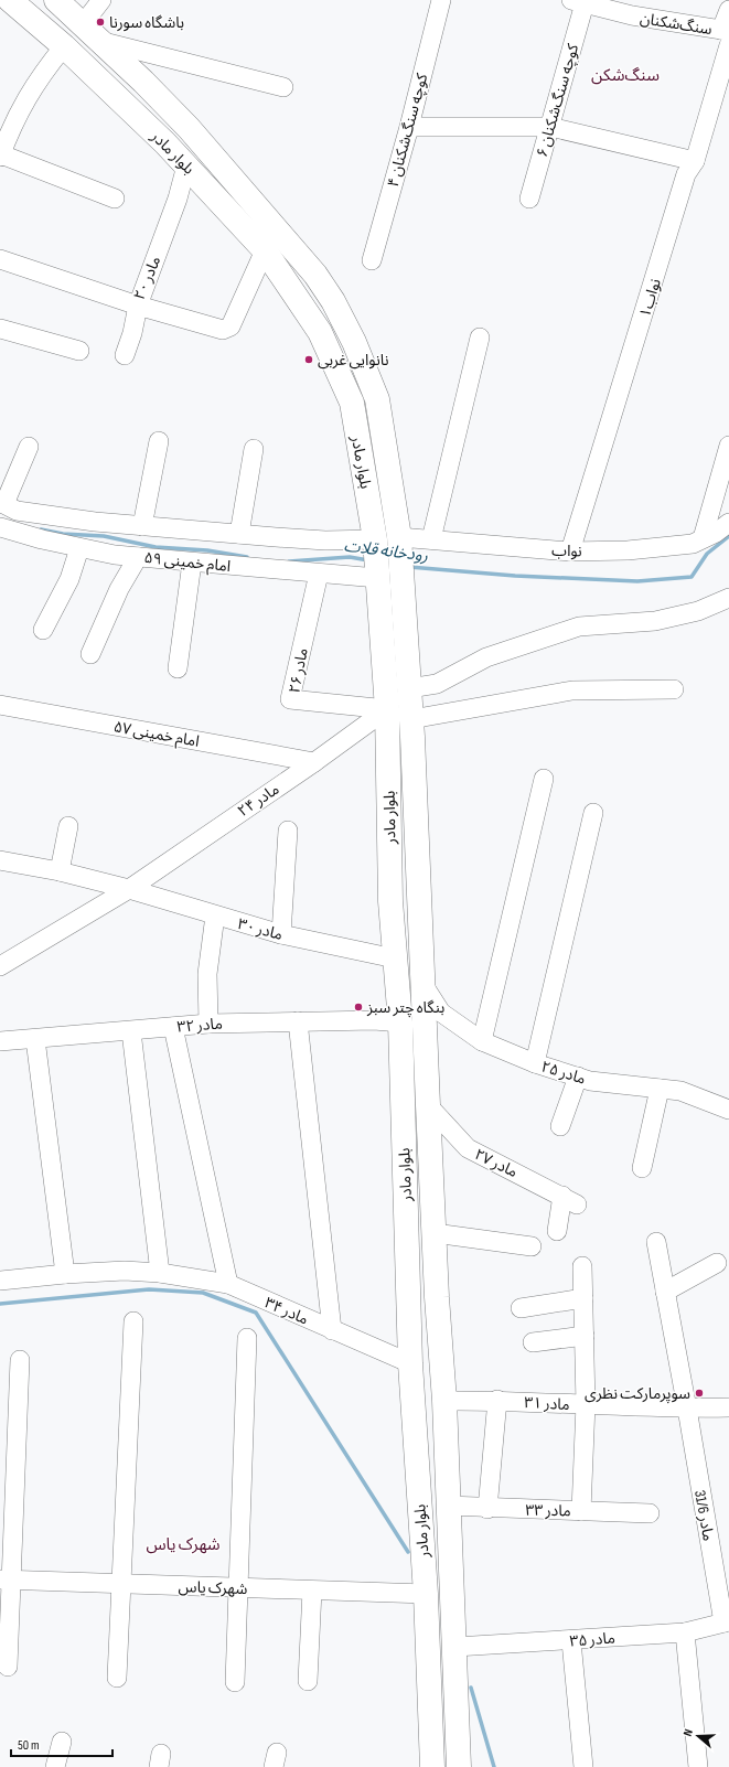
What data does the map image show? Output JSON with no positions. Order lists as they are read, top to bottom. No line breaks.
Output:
{"streets":{"main road":["بلوار مادر"],"street":["سنگ‌شکنان","کوچه سنگ‌شکنان ۶","کوچه سنگ‌شکنان ۴","مادر ۲۰","نواب۱","نواب","امام خمینی ۵۹","مادر ۲۶","امام خمینی ۵۷","مادر ۲۴","مادر ۳۰","مادر ۳۲","مادر ۲۵","مادر ۲۷","مادر ۳۴","مادر ۳۱","مادر ۳۳","مادر 31/6","شهرک یاس","مادر ۳۵"]},"crossings":[["سنگ‌شکنان","کوچه سنگ‌شکنان ۶"],["سنگ‌شکنان","نواب۱"],["بلوار مادر","مادر ۲۰"],["بلوار مادر","نواب"],["بلوار مادر","امام خمینی ۵۹"],["بلوار مادر","مادر ۲۶"],["بلوار مادر","مادر ۲۴"],["بلوار مادر","مادر ۳۰"],["بلوار مادر","مادر ۳۲"],["بلوار مادر","مادر ۲۵"],["بلوار مادر","مادر ۲۷"],["بلوار مادر","مادر ۳۴"],["بلوار مادر","مادر ۳۱"],["بلوار مادر","مادر ۳۳"],["بلوار مادر","شهرک یاس"],["بلوار مادر","مادر ۳۵"],["نواب۱","نواب"],["امام خمینی ۵۹","مادر ۲۶"],["مادر ۲۶","مادر ۲۴"],["امام خمینی ۵۷","مادر ۲۴"],["مادر ۲۴","مادر ۳۰"],["مادر ۳۱","مادر 31/6"],["مادر 31/6","مادر ۳۵"]],"districts":["سنگ‌شکن","شهرک یاس"],"water":["رودخانه قلات"],"places":["باشگاه سورنا","نانوایی غربی","بنگاه چتر سبز","سوپرمارکت نظری"],"scale_bar":"50 m","north":"left"}
